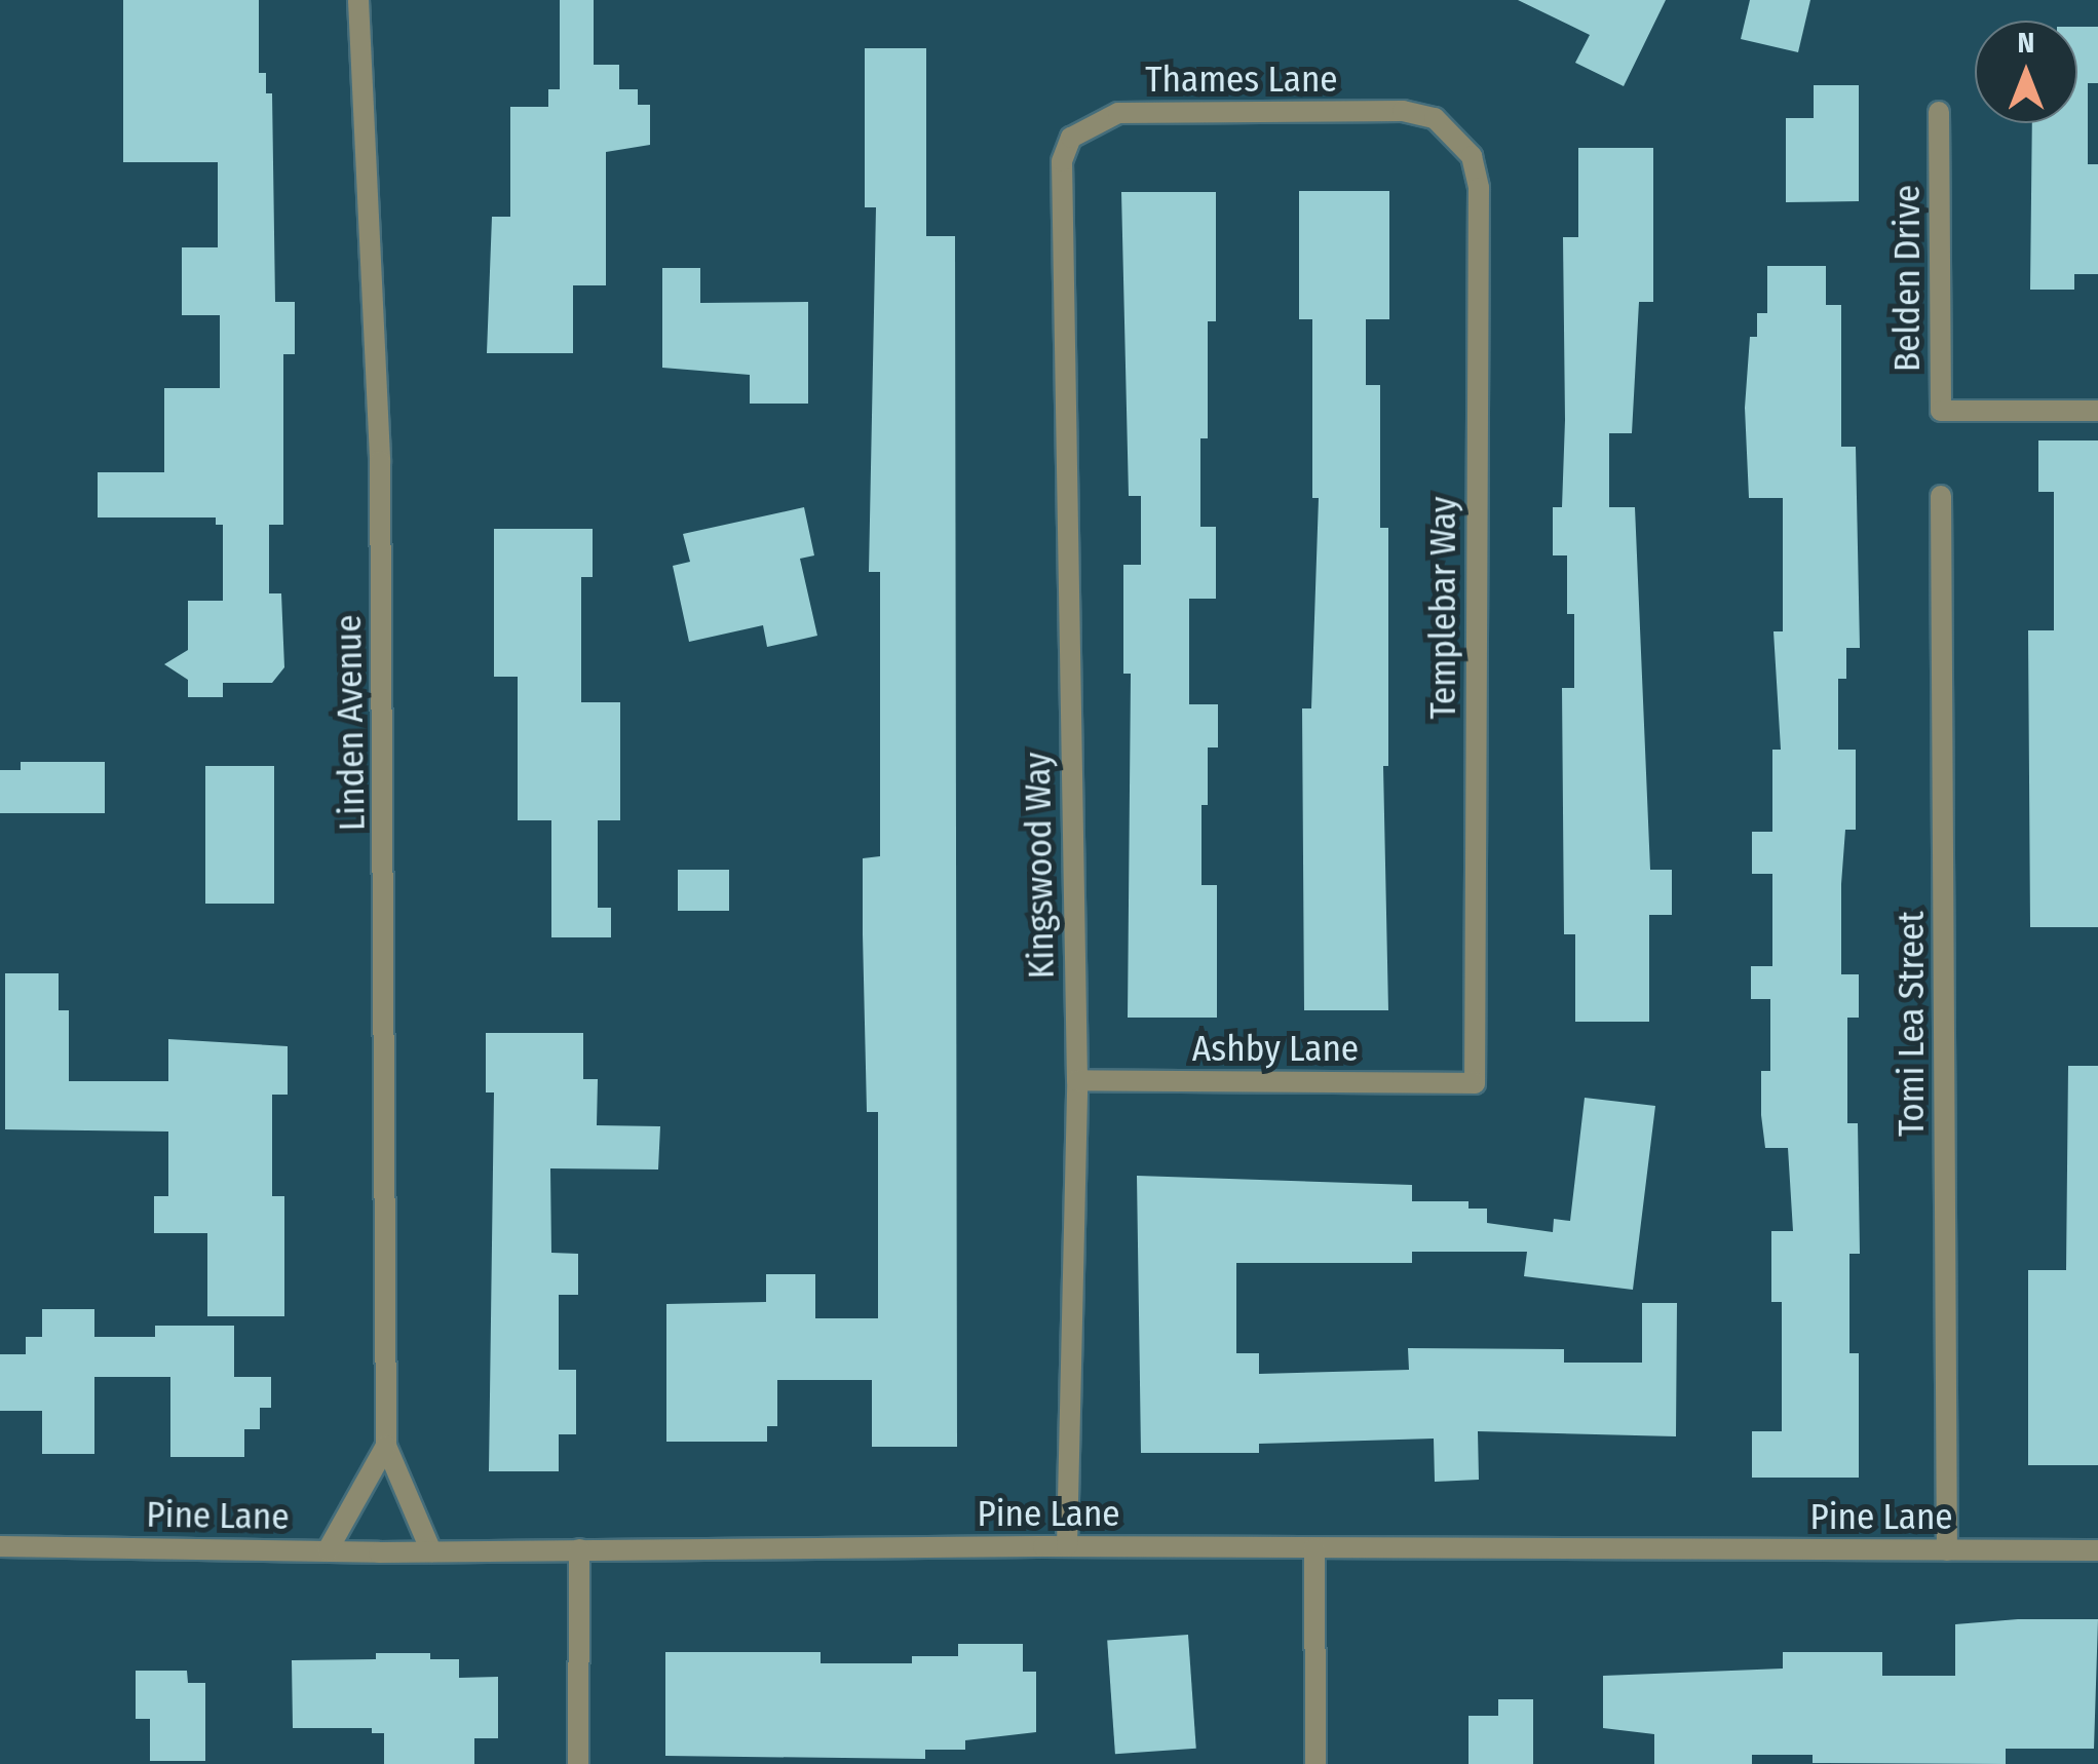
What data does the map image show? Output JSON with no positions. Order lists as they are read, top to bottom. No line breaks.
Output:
{"streets":{"street":["Thames Lane","Belden Drive","Templebar Way","Linden Avenue","Kingswood Way","Tomi Lea Street","Ashby Lane","Pine Lane"]},"crossings":[["Thames Lane","Templebar Way"],["Thames Lane","Kingswood Way"],["Templebar Way","Ashby Lane"],["Linden Avenue","Pine Lane"],["Kingswood Way","Ashby Lane"],["Kingswood Way","Pine Lane"],["Tomi Lea Street","Pine Lane"]],"north":"top"}
